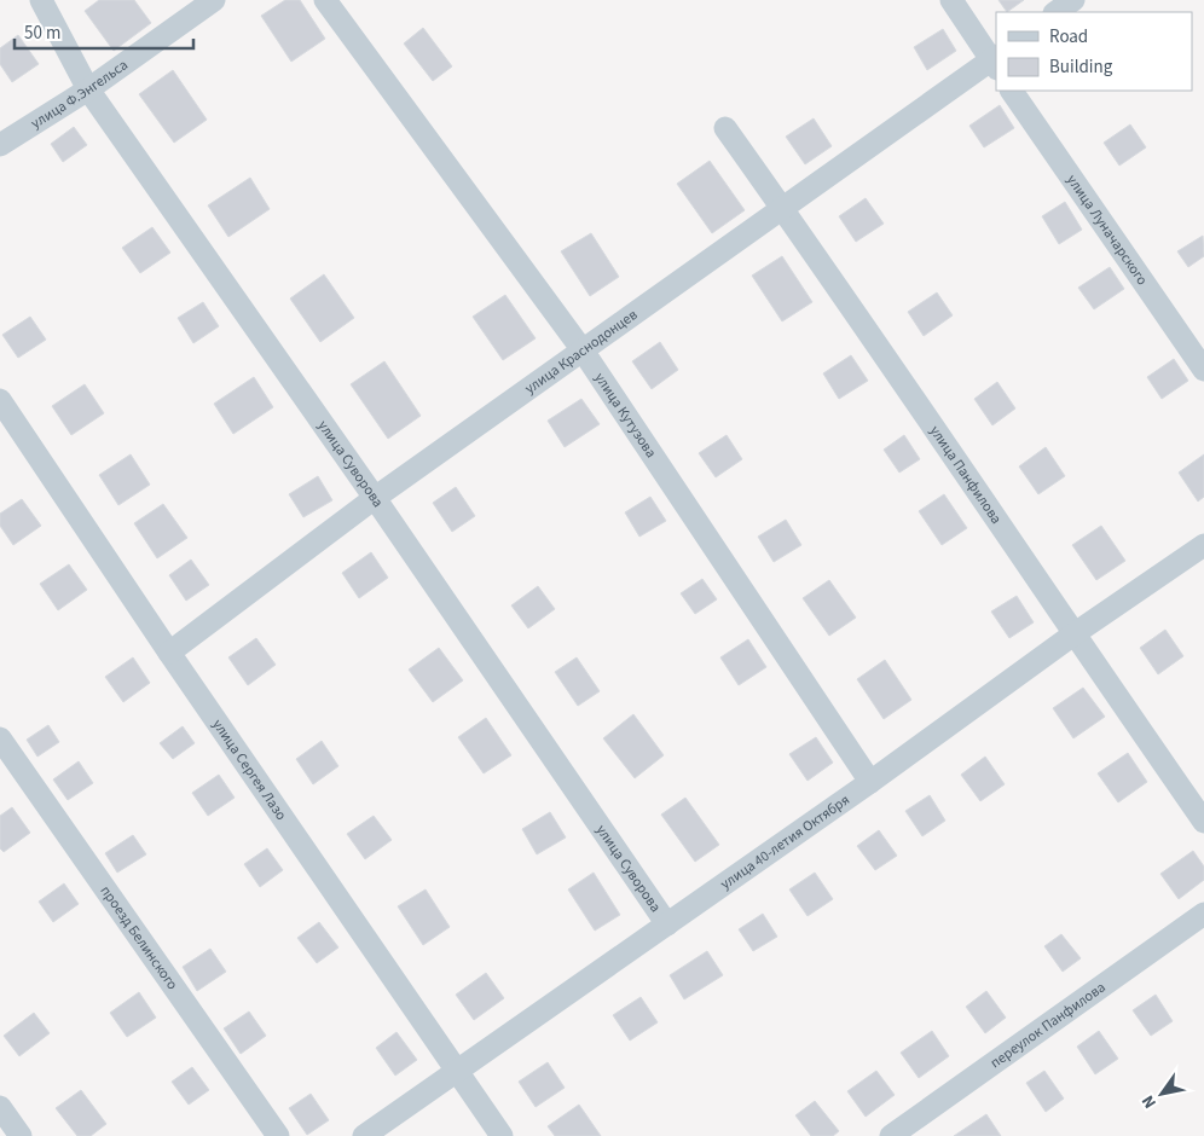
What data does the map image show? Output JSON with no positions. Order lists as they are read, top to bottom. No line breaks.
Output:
{"streets":{"street":["улица Ф.Энгельса","улица Луначарского","улица Краснодонцев","улица Кутузова","улица Суворова","улица Панфилова","улица Сергея Лазо","улица 40-летия Октября","проезд Белинского","переулок Панфилова"]},"crossings":[["улица Ф.Энгельса","улица Суворова"],["улица Краснодонцев","улица Кутузова"],["улица Краснодонцев","улица Суворова"],["улица Краснодонцев","улица Панфилова"],["улица Краснодонцев","улица Сергея Лазо"],["улица Кутузова","улица 40-летия Октября"],["улица Суворова","улица 40-летия Октября"],["улица Панфилова","улица 40-летия Октября"],["улица Сергея Лазо","улица 40-летия Октября"]],"legend":["Road","Building"],"scale_bar":"50 m","north":"bottom left"}
